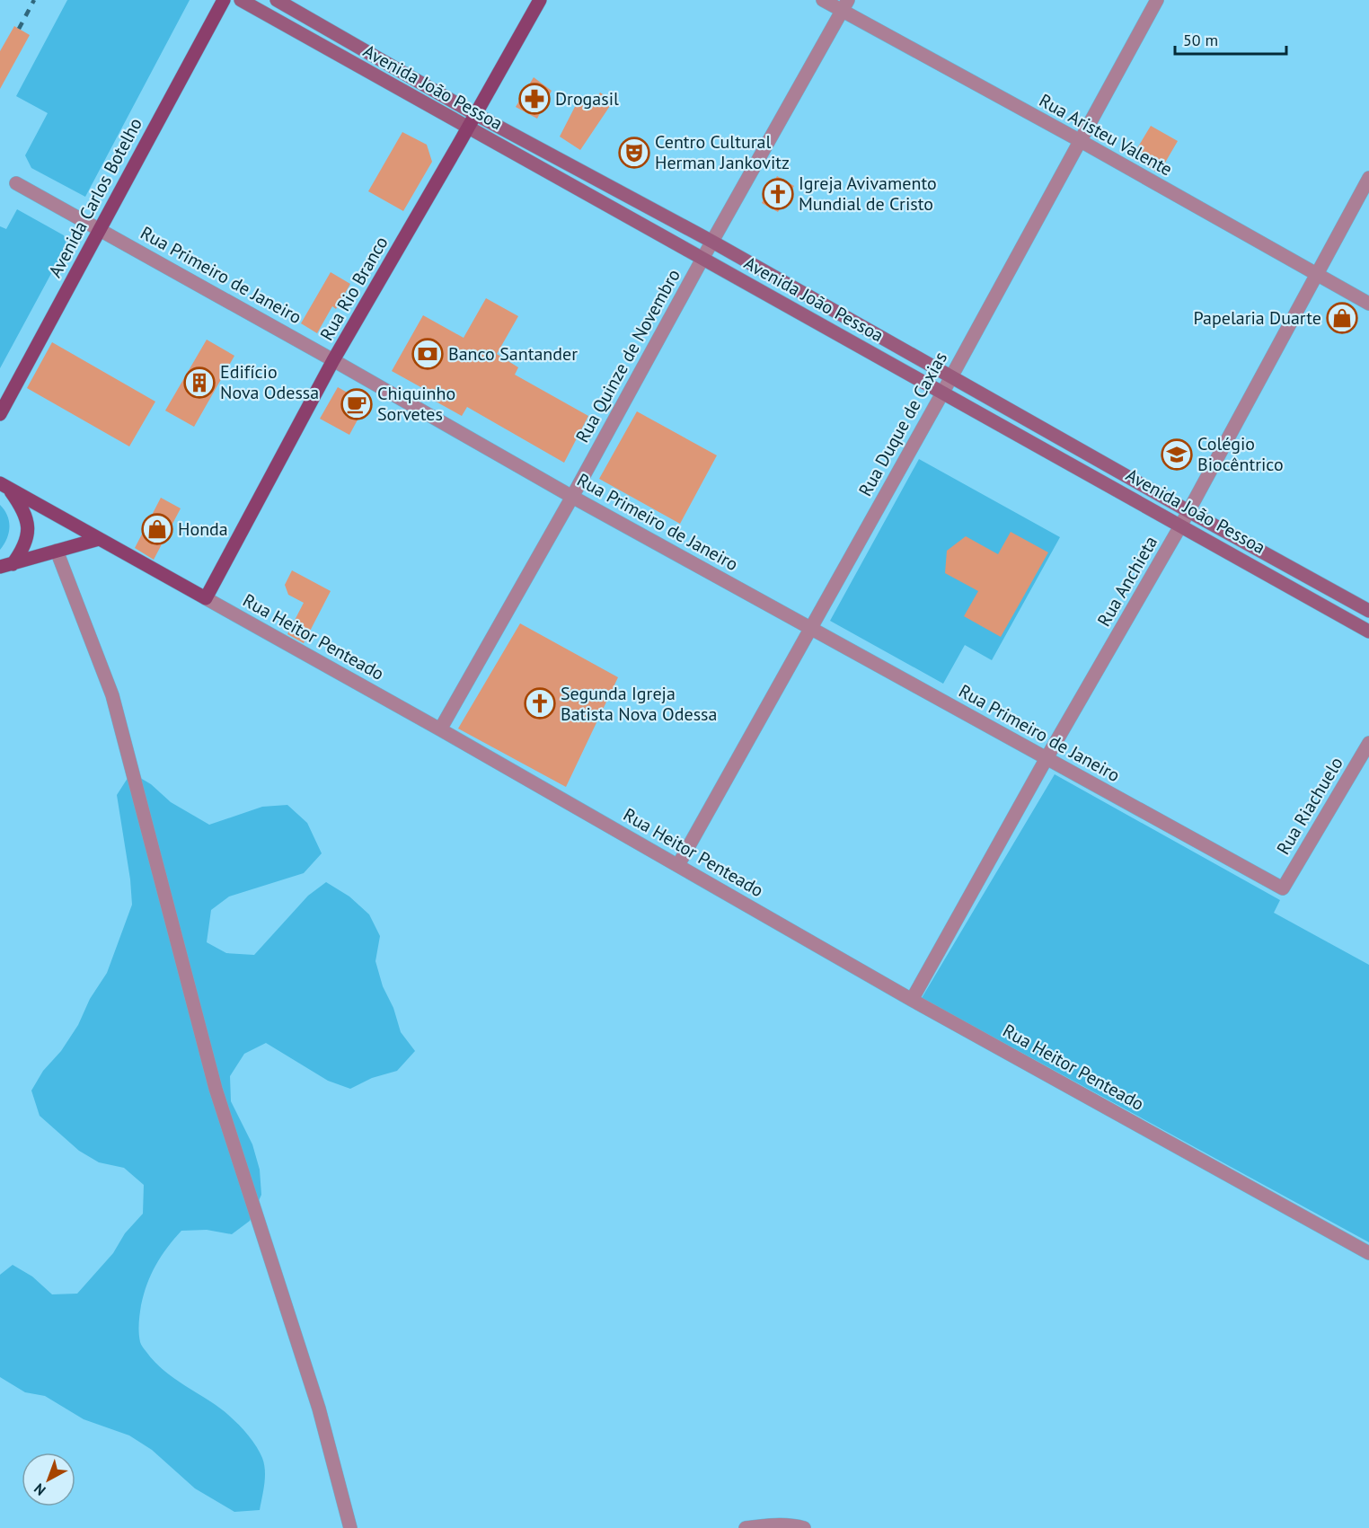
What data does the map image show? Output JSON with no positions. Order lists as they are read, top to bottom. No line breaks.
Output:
{"streets":{"main road":["Avenida João Pessoa","Avenida Carlos Botelho","Rua Rio Branco","Rua Heitor Penteado"],"street":["Rua Aristeu Valente","Rua Primeiro de Janeiro","Rua Quinze de Novembro","Rua Duque de Caxias","Rua Anchieta","Rua Riachuelo"]},"crossings":[["Avenida João Pessoa","Rua Rio Branco"],["Avenida João Pessoa","Rua Quinze de Novembro"],["Avenida João Pessoa","Rua Duque de Caxias"],["Avenida João Pessoa","Rua Anchieta"],["Rua Aristeu Valente","Rua Quinze de Novembro"],["Rua Aristeu Valente","Rua Duque de Caxias"],["Rua Aristeu Valente","Rua Anchieta"],["Avenida Carlos Botelho","Rua Primeiro de Janeiro"],["Rua Primeiro de Janeiro","Rua Rio Branco"],["Rua Primeiro de Janeiro","Rua Quinze de Novembro"],["Rua Primeiro de Janeiro","Rua Duque de Caxias"],["Rua Primeiro de Janeiro","Rua Anchieta"],["Rua Primeiro de Janeiro","Rua Riachuelo"],["Rua Rio Branco","Rua Heitor Penteado"],["Rua Quinze de Novembro","Rua Heitor Penteado"],["Rua Duque de Caxias","Rua Heitor Penteado"],["Rua Anchieta","Rua Heitor Penteado"]],"places":{"pharmacy":["Drogasil"],"theatre":["Centro Cultural Herman Jankovitz"],"church":["Igreja Avivamento Mundial de Cristo","Segunda Igreja Batista Nova Odessa"],"shop":["Papelaria Duarte","Honda"],"bank":["Banco Santander"],"building":["Edifício Nova Odessa"],"cafe":["Chiquinho Sorvetes"],"school or university":["Colégio Biocêntrico"]},"scale_bar":"50 m","north":"bottom left"}
